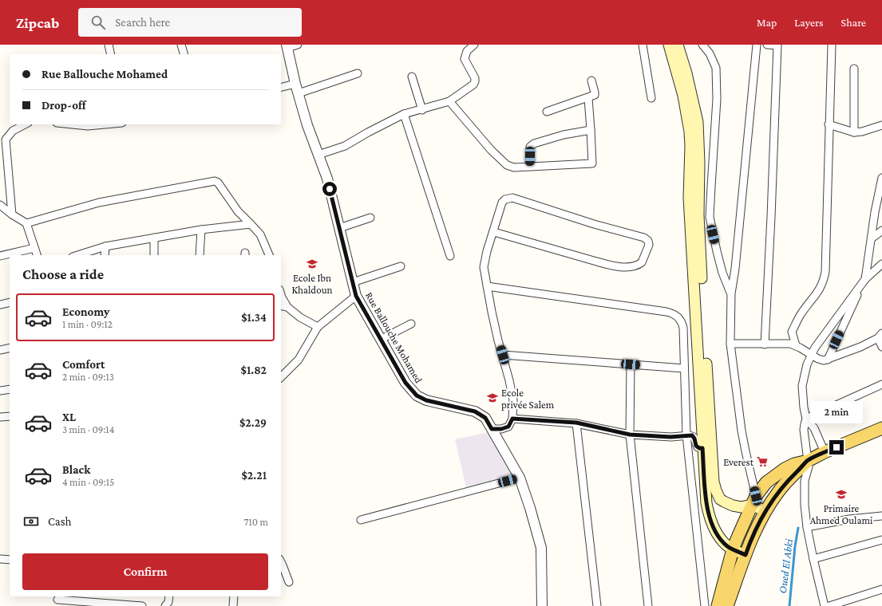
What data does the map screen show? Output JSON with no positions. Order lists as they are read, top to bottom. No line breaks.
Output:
{"streets":{"street":["Rue Ballouche Mohamed"]},"water":["Oued El Abki"],"places":{"school or university":["Ecole Ibn Khaldoun","Ecole privée Salem","Primaire Ahmed Oulami"],"supermarket":["Everest"]},"page":{"header":"Zipcab","search":"Search here","nav":["Map","Layers","Share"],"banner":["Rue Ballouche Mohamed","Drop-off"],"heading":"Choose a ride","list":[{"name":"Economy","note":"1 min · 09:12","value":"$1.34"},{"name":"Comfort","note":"2 min · 09:13","value":"$1.82"},{"name":"XL","note":"3 min · 09:14","value":"$2.29"},{"name":"Black","note":"4 min · 09:15","value":"$2.21"}],"bubble":"2 min","pay":["Cash","710 m"],"buttons":"Confirm"}}
